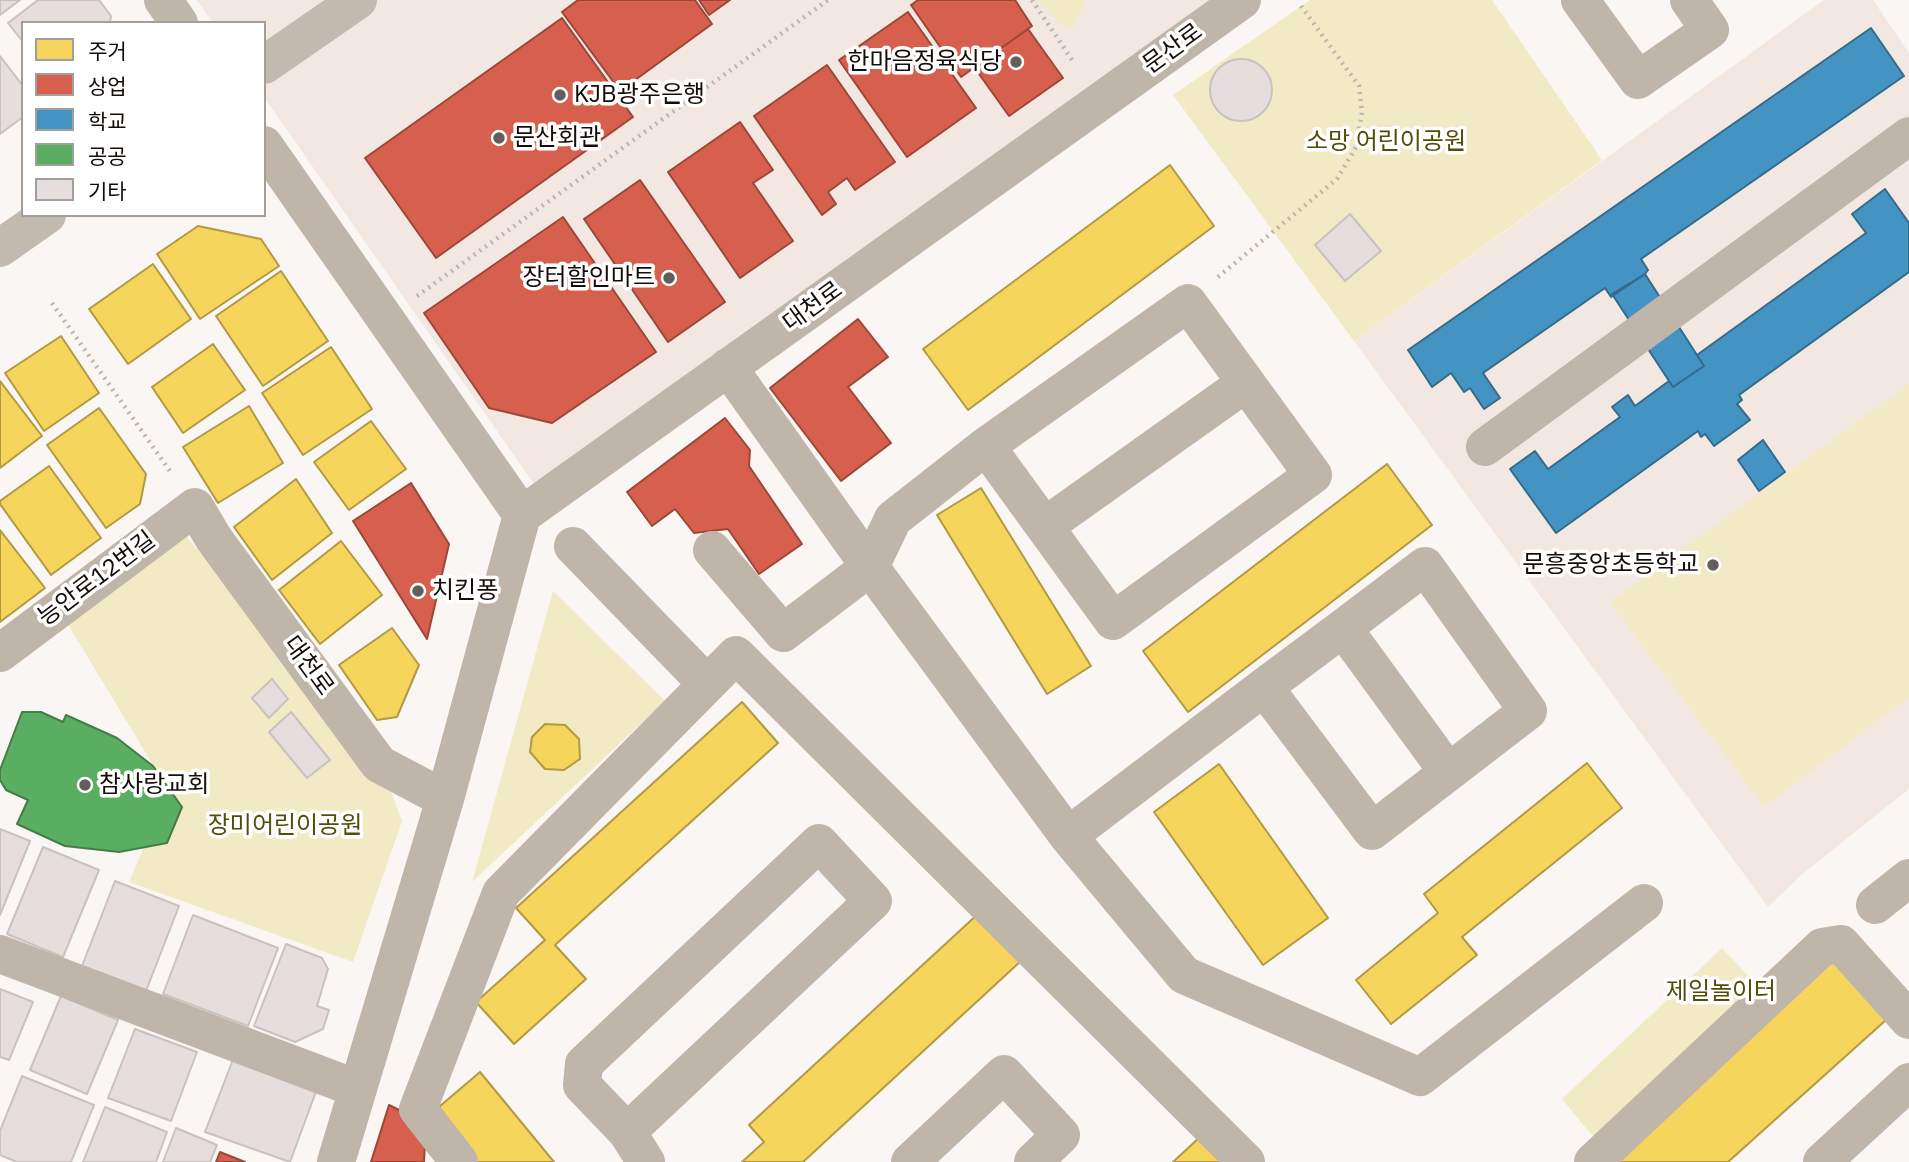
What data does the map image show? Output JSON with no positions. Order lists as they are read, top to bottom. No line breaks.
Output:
{"streets":{"street":["문산로","대천로","능안로12번길"]},"crossings":[["문산로","대천로"],["대천로","능안로12번길"]],"parks":["소망 어린이공원","장미어린이공원","제일놀이터"],"places":["한마음정육식당","KJB광주은행","문산회관","장터할인마트","문흥중앙초등학교","치킨퐁","참사랑교회"],"legend":["주거","상업","학교","공공","기타"]}
